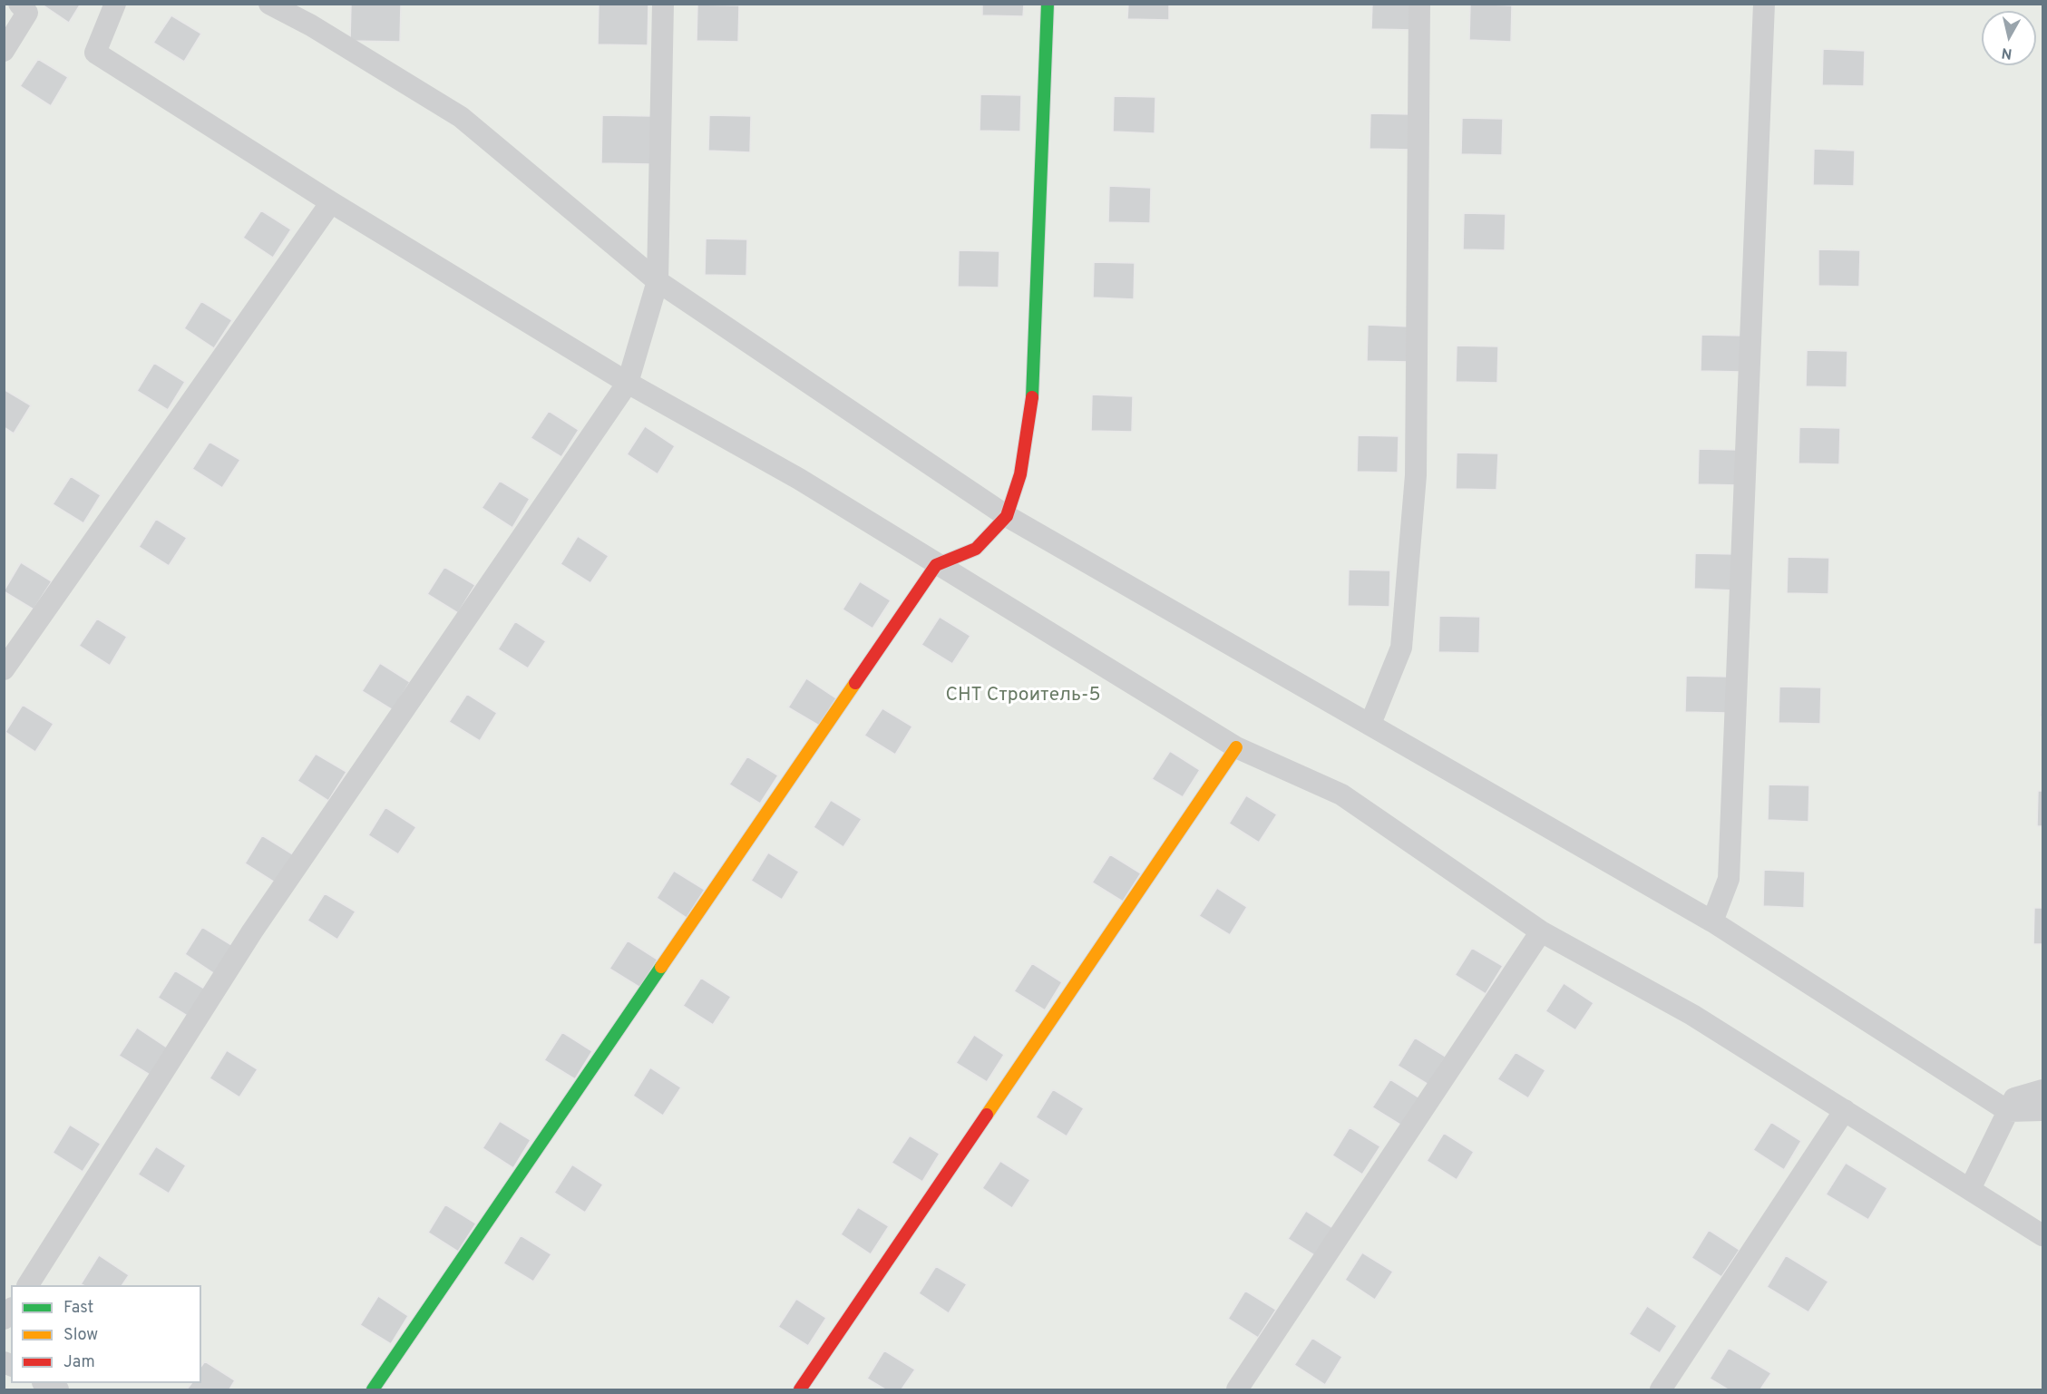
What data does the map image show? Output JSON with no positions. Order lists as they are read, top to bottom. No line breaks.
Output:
{"parks":["СНТ Строитель-5"],"legend":["Fast","Slow","Jam"],"north":"bottom"}
